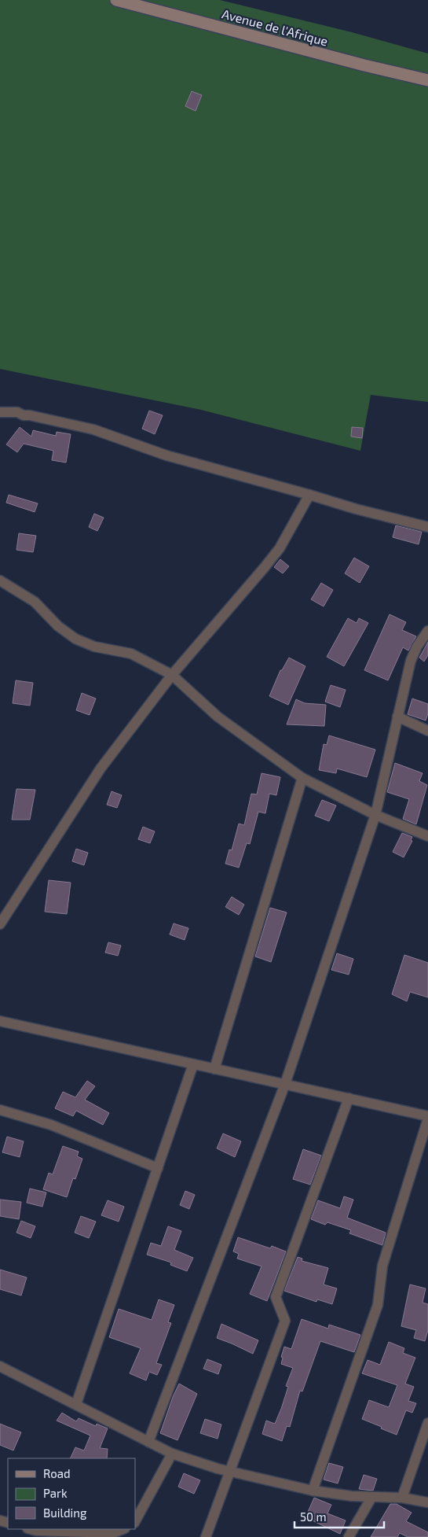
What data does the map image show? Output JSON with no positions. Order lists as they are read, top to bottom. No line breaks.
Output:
{"streets":{"main road":["Avenue de l'Afrique"]},"legend":["Road","Park","Building"],"scale_bar":"50 m"}
